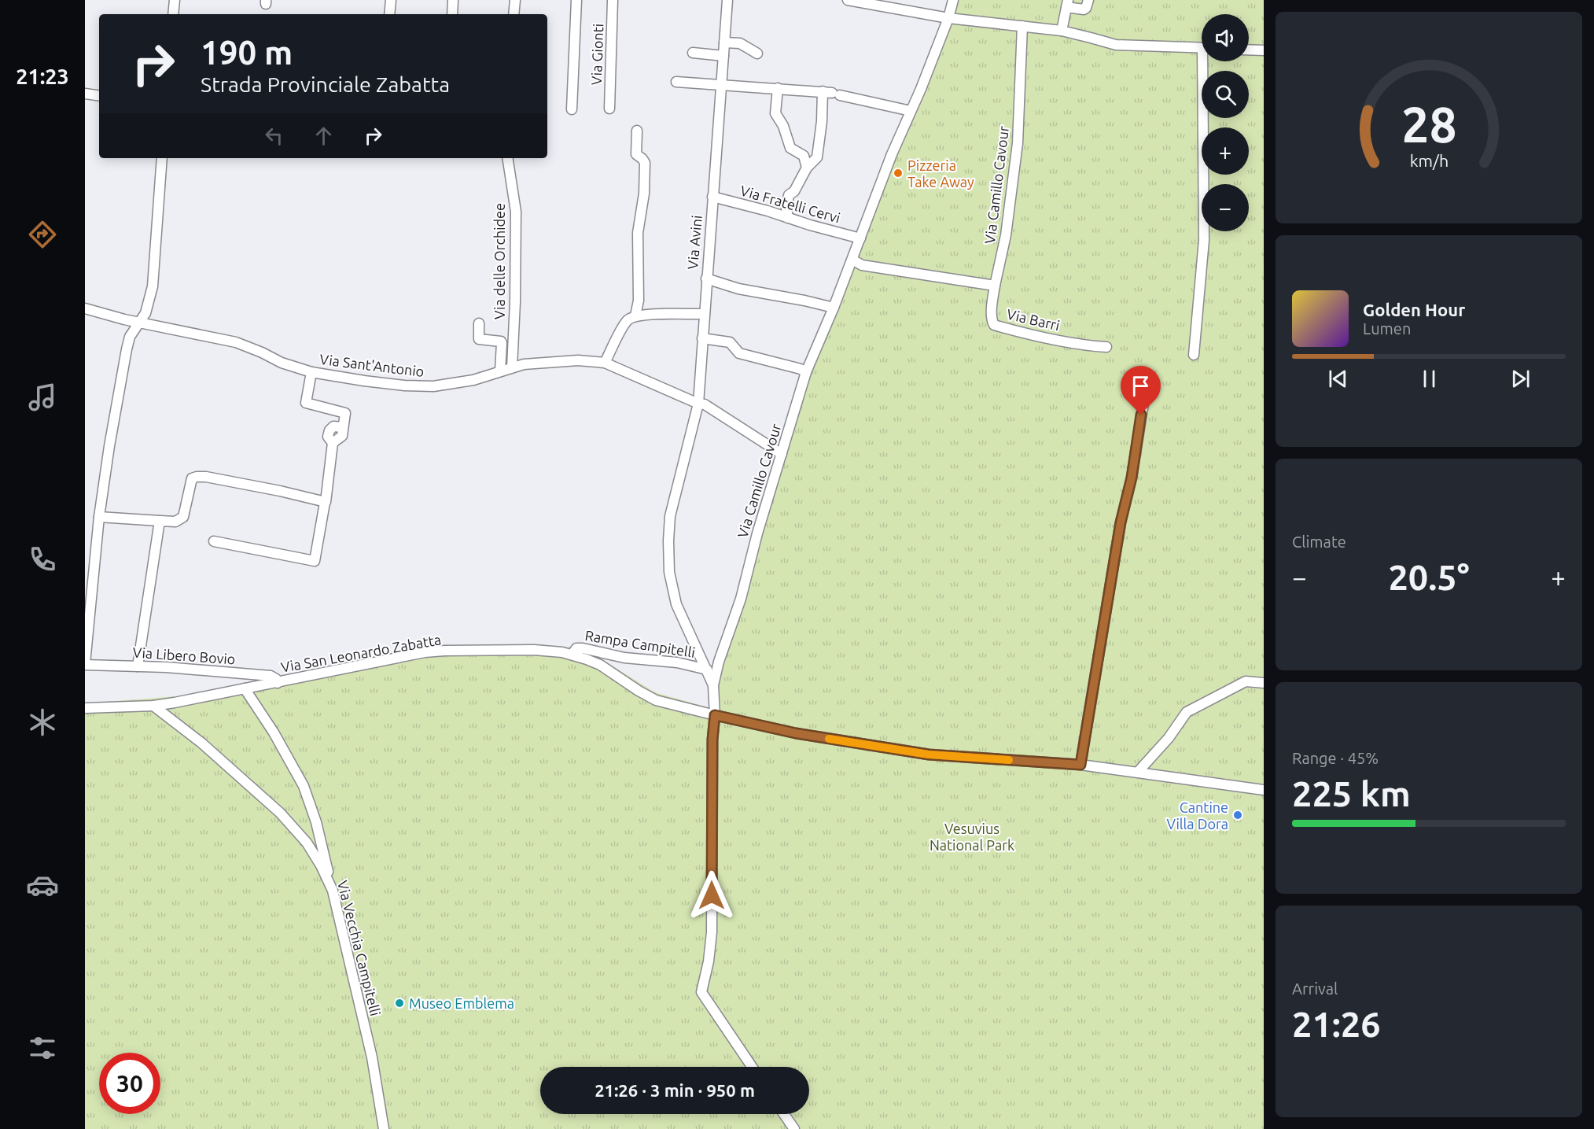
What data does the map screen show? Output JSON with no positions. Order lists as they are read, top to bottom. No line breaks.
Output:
{"streets":{"street":["Via Gionti","Via Camillo Cavour","Via Fratelli Cervi","Via Avini","Via delle Orchidee","Via Barri","Via Sant'Antonio","Rampa Campitelli","Via San Leonardo Zabatta","Via Libero Bovio","Via Vecchia Campitelli"]},"crossings":[["Via Camillo Cavour","Via Fratelli Cervi"],["Via Camillo Cavour","Via Avini"],["Via Camillo Cavour","Via Barri"],["Via Camillo Cavour","Via Sant'Antonio"],["Via Camillo Cavour","Via San Leonardo Zabatta"],["Via Fratelli Cervi","Via Avini"],["Via Avini","Via Sant'Antonio"],["Via Avini","Rampa Campitelli"],["Via delle Orchidee","Via Sant'Antonio"],["Rampa Campitelli","Via San Leonardo Zabatta"],["Via San Leonardo Zabatta","Via Libero Bovio"],["Via San Leonardo Zabatta","Via Vecchia Campitelli"]],"parks":["Vesuvius National Park"],"places":["Pizzeria Take Away","Cantine Villa Dora","Museo Emblema"],"page":{"tabs":"21:23","map_buttons":["+","−"],"turn":["190 m","Strada Provinciale Zabatta"],"song":["Golden Hour","Lumen"],"tile":["Climate",["Range · 45%","225 km"],["Arrival","21:26"]],"heat":["−","20.5°","+"],"limit":"30","trip":"21:26 · 3 min · 950 m","gauge":["28","km/h"]}}
